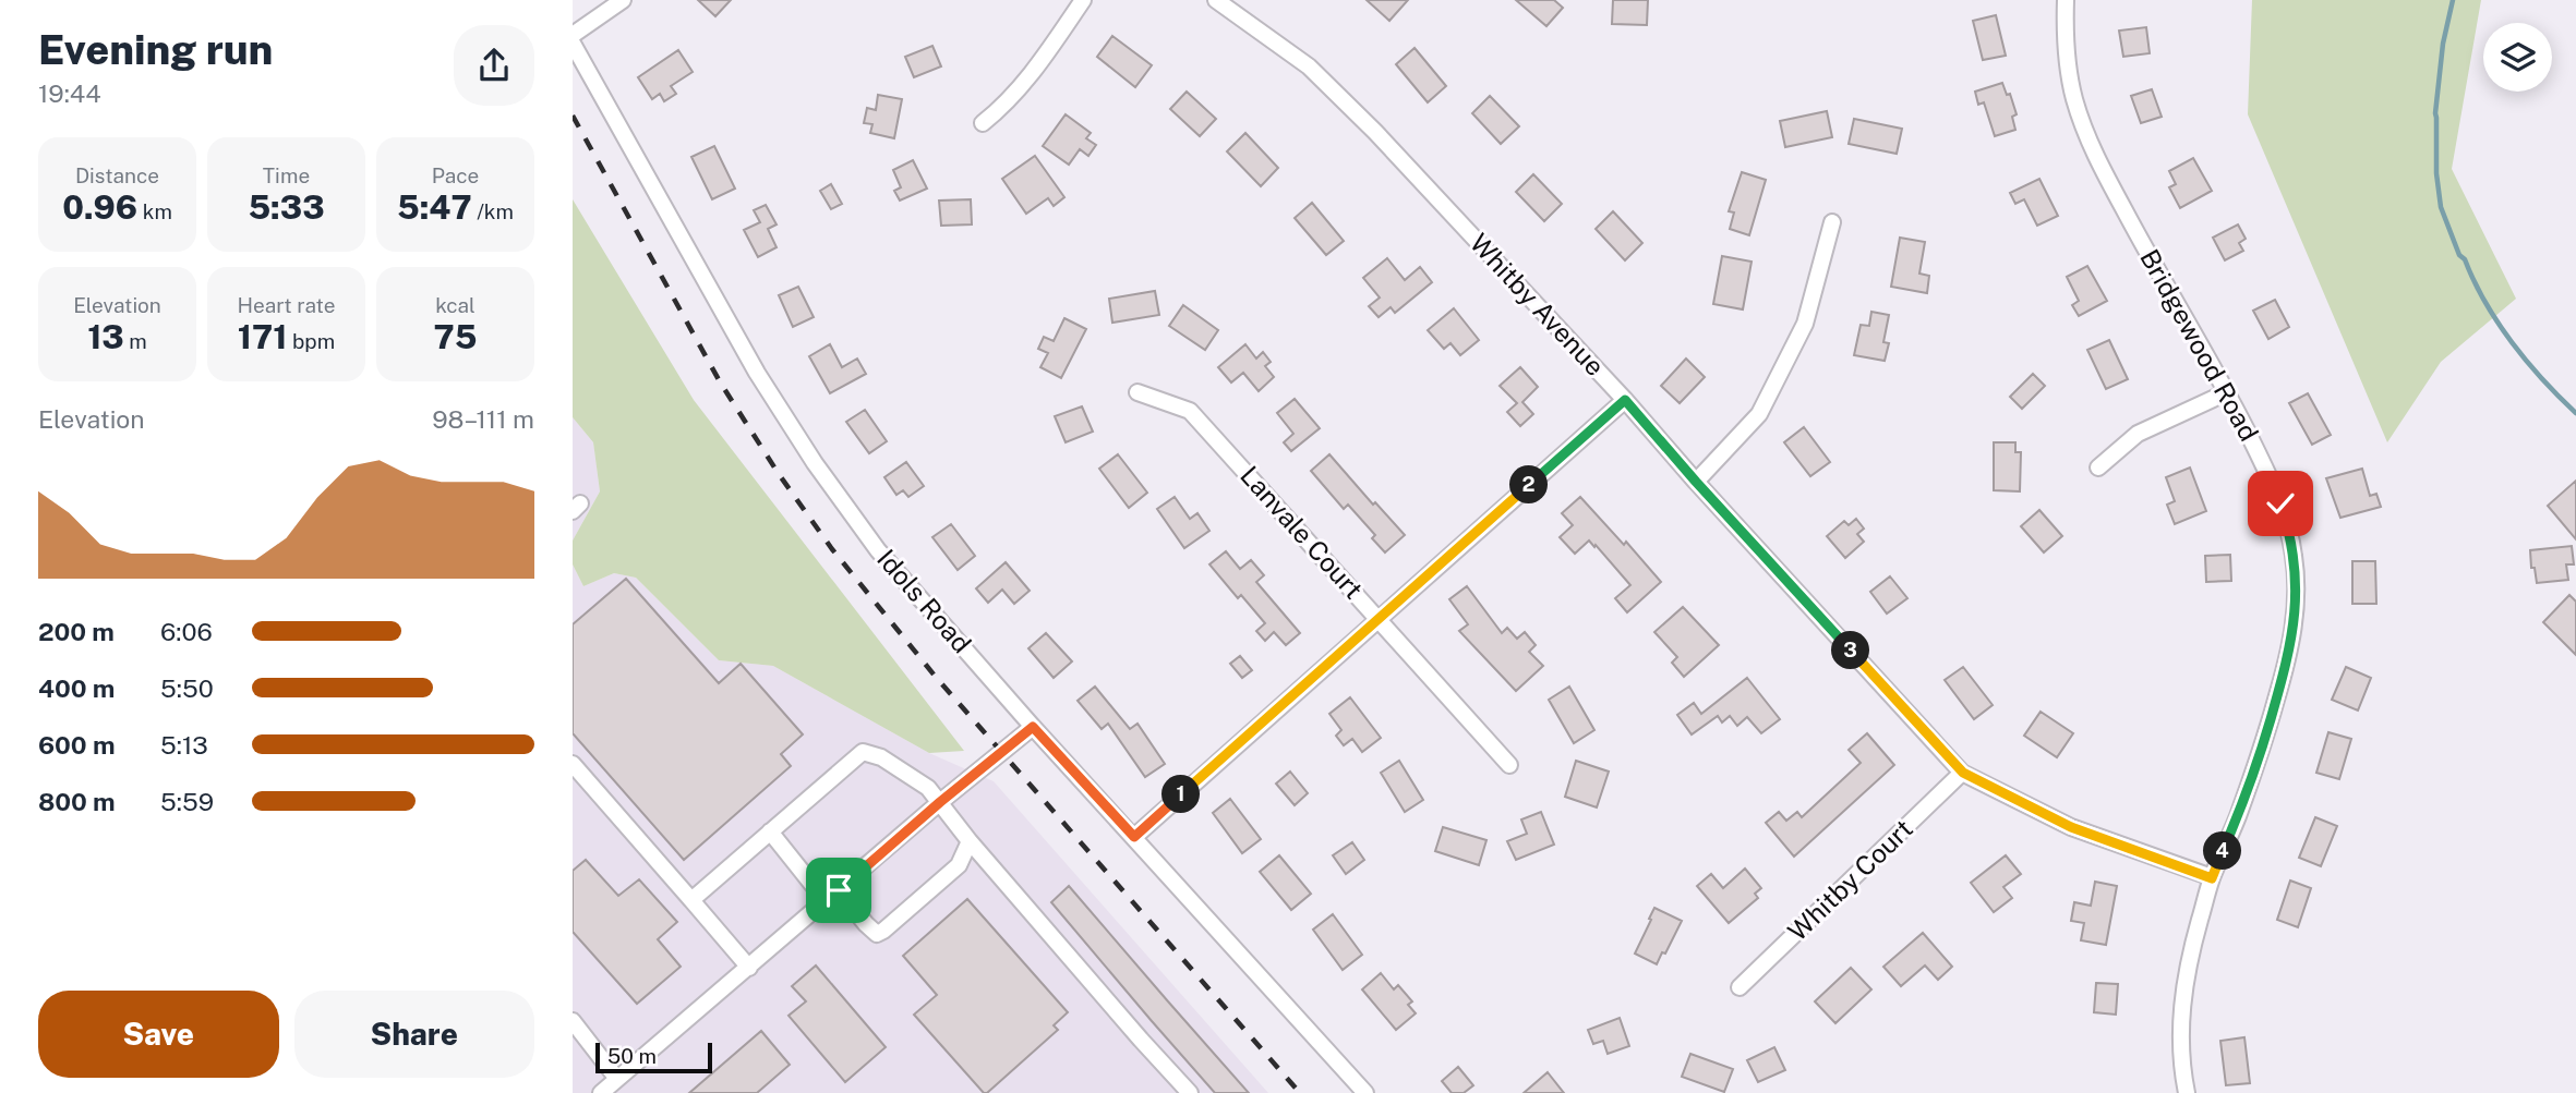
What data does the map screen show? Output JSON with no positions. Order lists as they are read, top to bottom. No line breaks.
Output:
{"streets":{"street":["Whitby Avenue","Bridgewood Road","Lanvale Court","Idols Road","Whitby Court"]},"crossings":[["Whitby Avenue","Bridgewood Road"],["Whitby Avenue","Whitby Court"]],"scale_bar":"50 m","page":{"heading":["Evening run","19:44"],"stats":[["Distance","0.96 km"],["Time","5:33"],["Pace","5:47 /km"],["Elevation","13 m"],["Heart rate","171 bpm"],["kcal","75"]],"chart":["Elevation","98–111 m"],"pins":["2","3","1","4"],"list":[{"name":"200 m","note":"6:06"},{"name":"400 m","note":"5:50"},{"name":"600 m","note":"5:13"},{"name":"800 m","note":"5:59"}],"buttons":["Save","Share"],"scale":"50 m"}}
